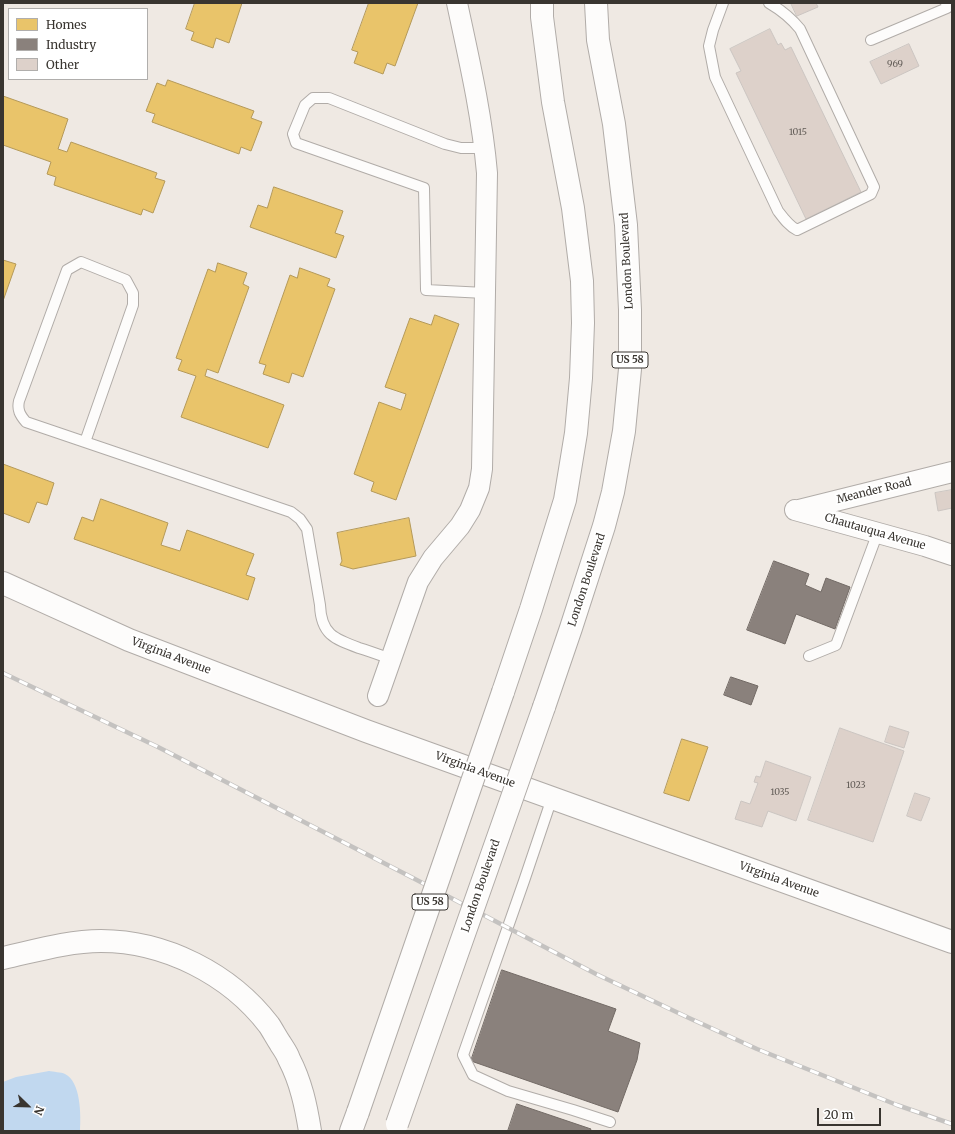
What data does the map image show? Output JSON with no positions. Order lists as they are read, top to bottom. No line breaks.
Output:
{"streets":{"main road":["London Boulevard","US 58","Virginia Avenue"],"street":["Meander Road","Chautauqua Avenue"]},"crossings":[["Meander Road","Chautauqua Avenue"]],"house_numbers":["969","1015","1023","1035"],"legend":["Homes","Industry","Other"],"scale_bar":"20 m","north":"bottom right"}
